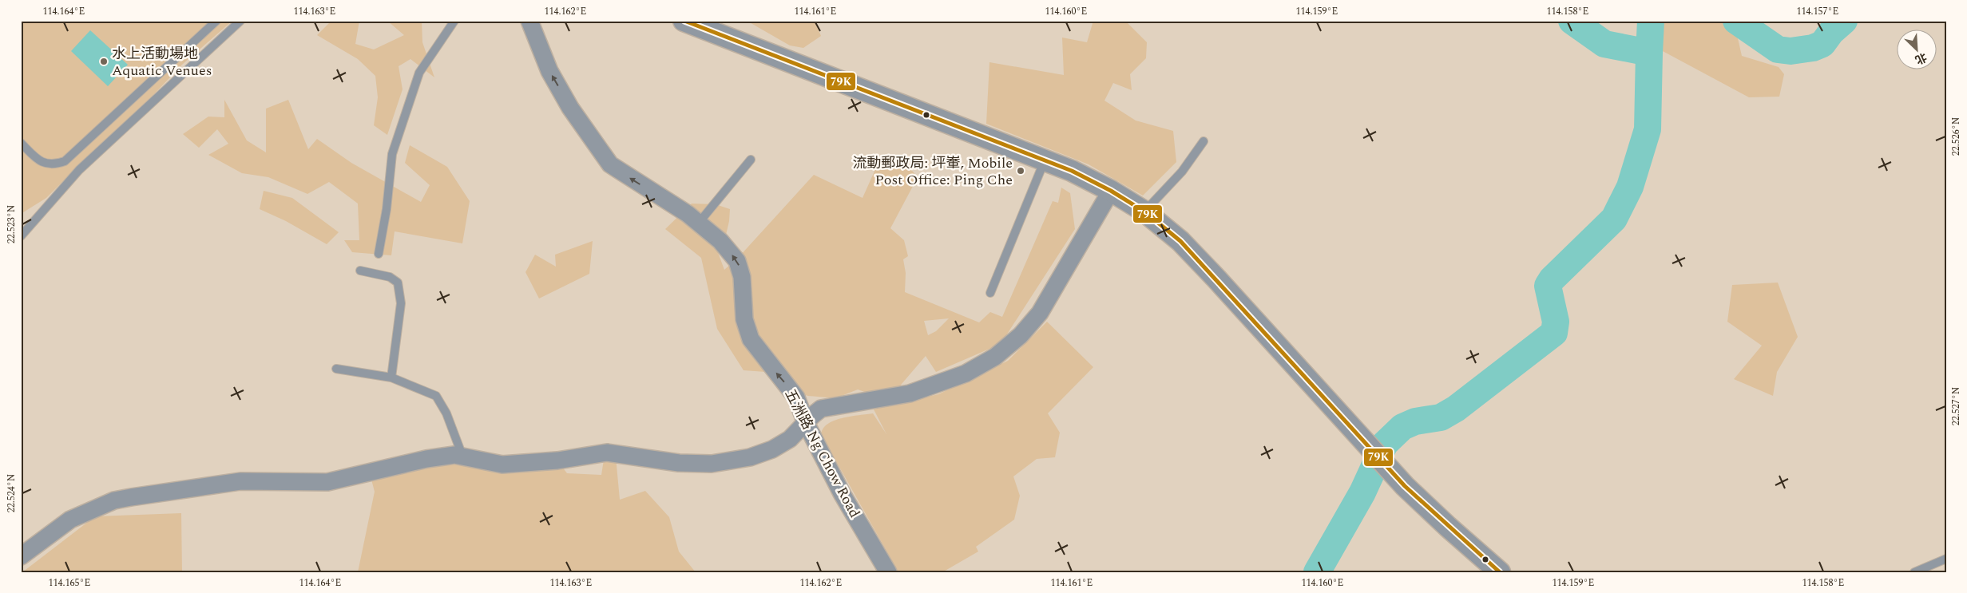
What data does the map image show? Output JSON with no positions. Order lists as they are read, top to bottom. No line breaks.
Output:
{"streets":{"street":["五洲路 Ng Chow Road"]},"one_way":["五洲路 Ng Chow Road"],"places":["水上活動場地 Aquatic Venues","流動郵政局: 坪輋, Mobile Post Office: Ping Che"],"lines":["transit line 79K"],"north":"bottom right","coordinates":["114.164°E","114.163°E","114.162°E","114.161°E","114.160°E","114.159°E","114.158°E","114.157°E","22.526°N","22.523°N","22.527°N","22.524°N","114.165°E"]}
